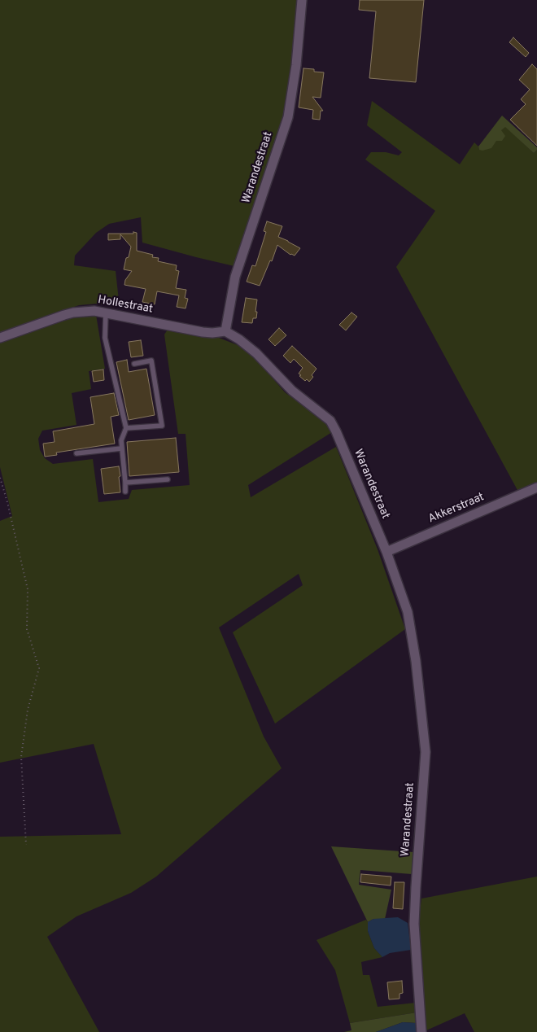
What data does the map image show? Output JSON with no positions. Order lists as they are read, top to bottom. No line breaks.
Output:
{"streets":{"street":["Warandestraat","Hollestraat","Akkerstraat"]},"crossings":[["Warandestraat","Hollestraat"],["Warandestraat","Akkerstraat"]]}
